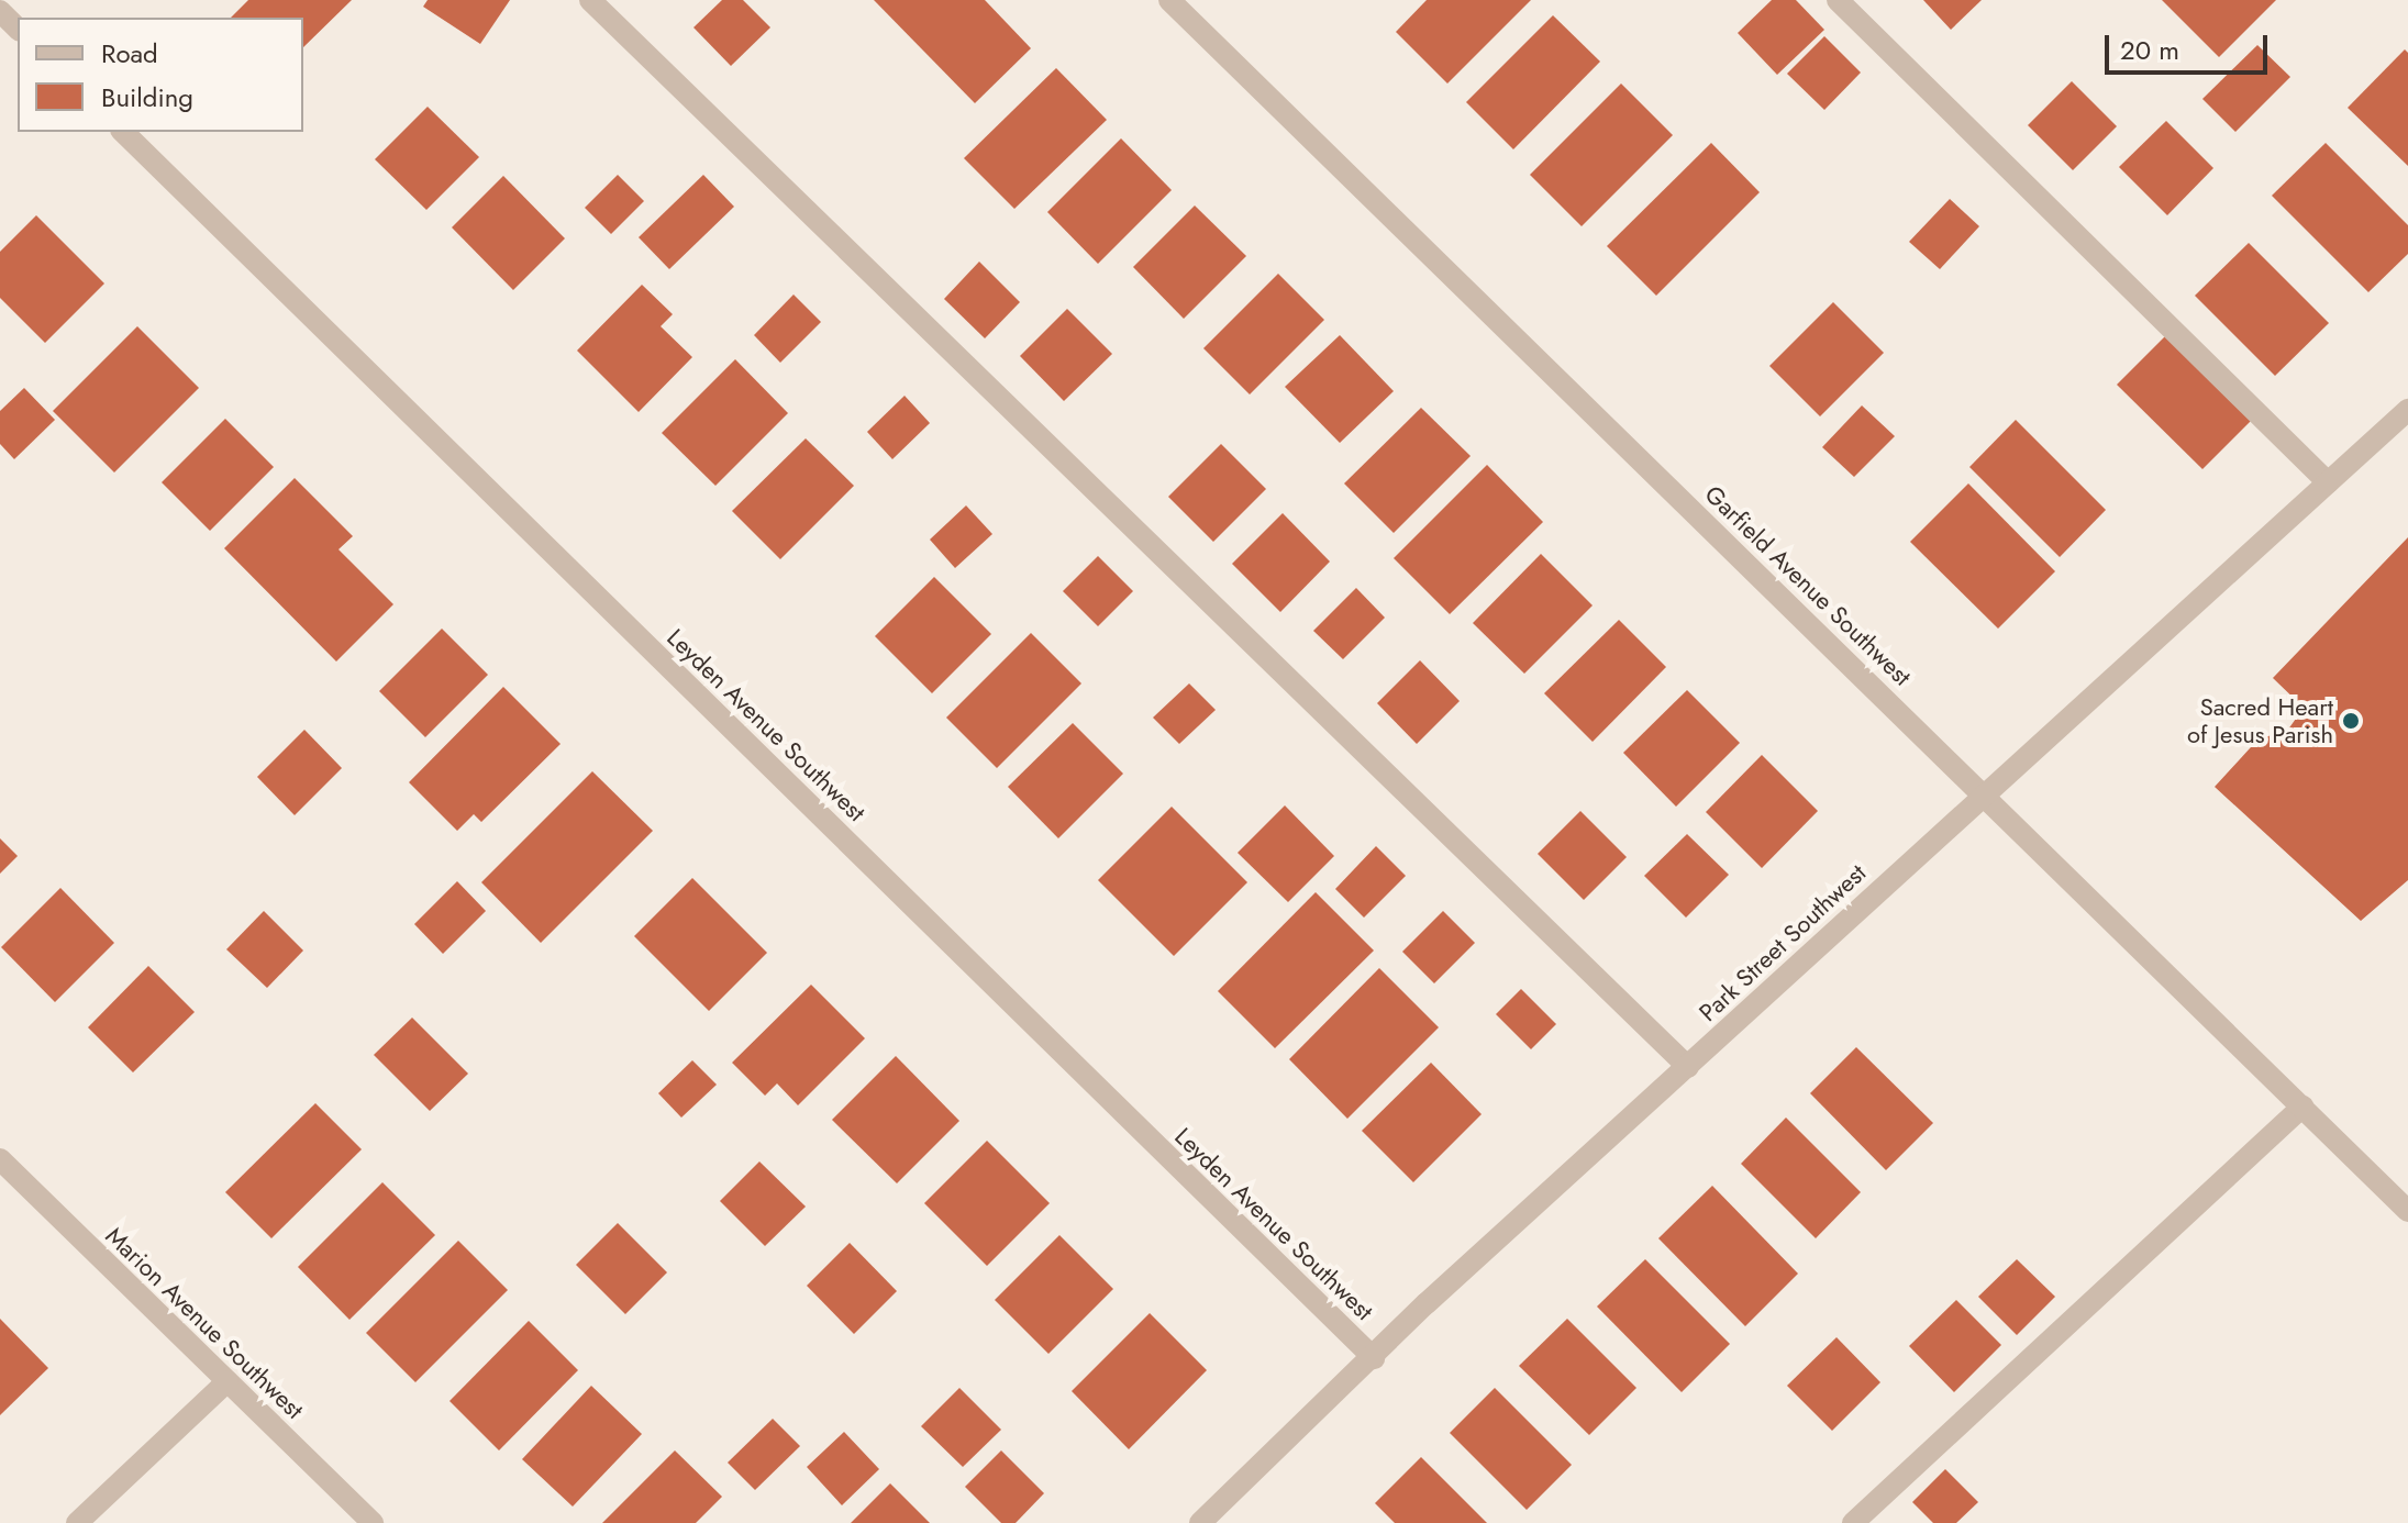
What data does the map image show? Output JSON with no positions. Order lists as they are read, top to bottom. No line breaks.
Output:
{"streets":{"street":["Garfield Avenue Southwest","Leyden Avenue Southwest","Park Street Southwest","Marion Avenue Southwest"]},"crossings":[["Garfield Avenue Southwest","Park Street Southwest"],["Leyden Avenue Southwest","Park Street Southwest"]],"places":["Sacred Heart of Jesus Parish"],"legend":["Road","Building"],"scale_bar":"20 m"}
